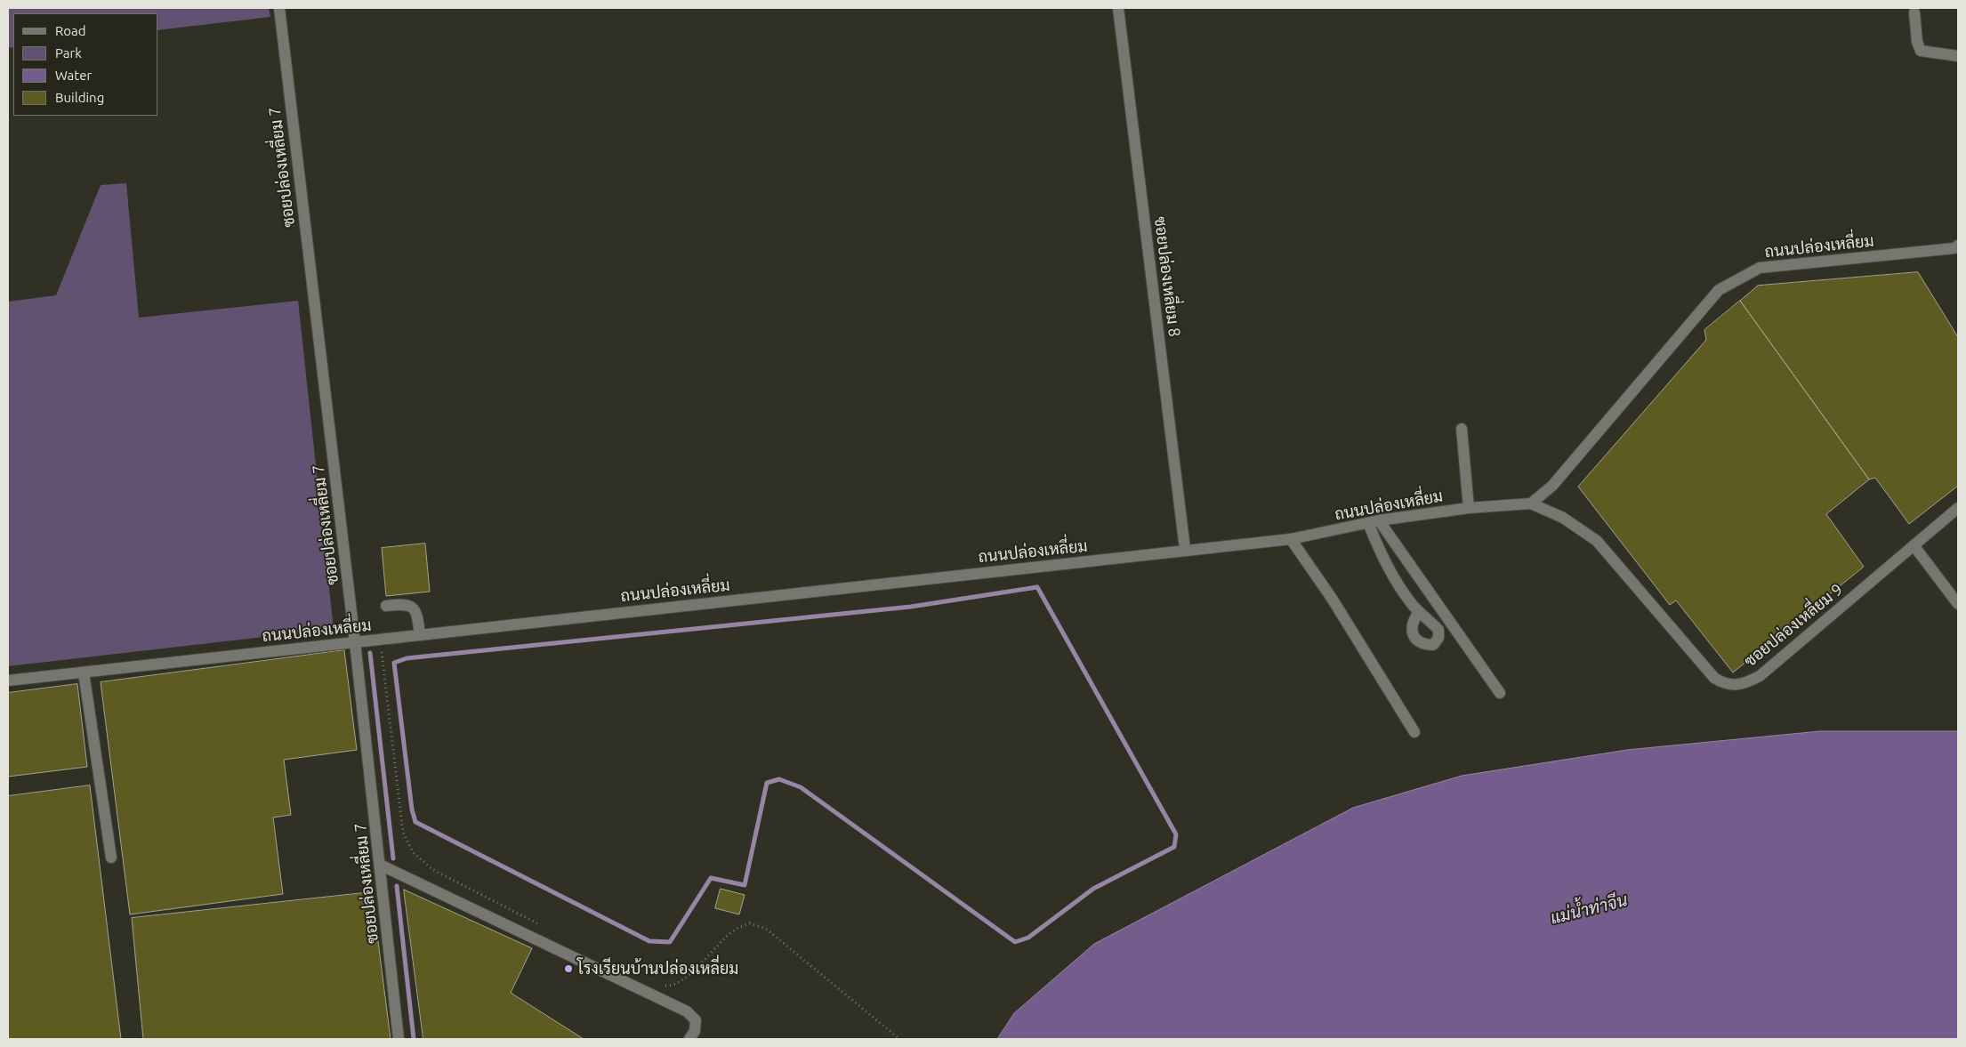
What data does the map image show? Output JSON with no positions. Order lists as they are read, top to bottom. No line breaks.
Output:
{"streets":{"street":["ซอยปล่องเหลี่ยม 7","ถนนปล่องเหลี่ยม","ซอยปล่องเหลี่ยม 8","ซอยปล่องเหลี่ยม 9"]},"crossings":[["ซอยปล่องเหลี่ยม 7","ถนนปล่องเหลี่ยม"],["ถนนปล่องเหลี่ยม","ซอยปล่องเหลี่ยม 8"],["ถนนปล่องเหลี่ยม","ซอยปล่องเหลี่ยม 9"]],"water":["แม่น้ำท่าจีน"],"places":["โรงเรียนบ้านปล่องเหลี่ยม"],"legend":["Road","Park","Water","Building"]}
